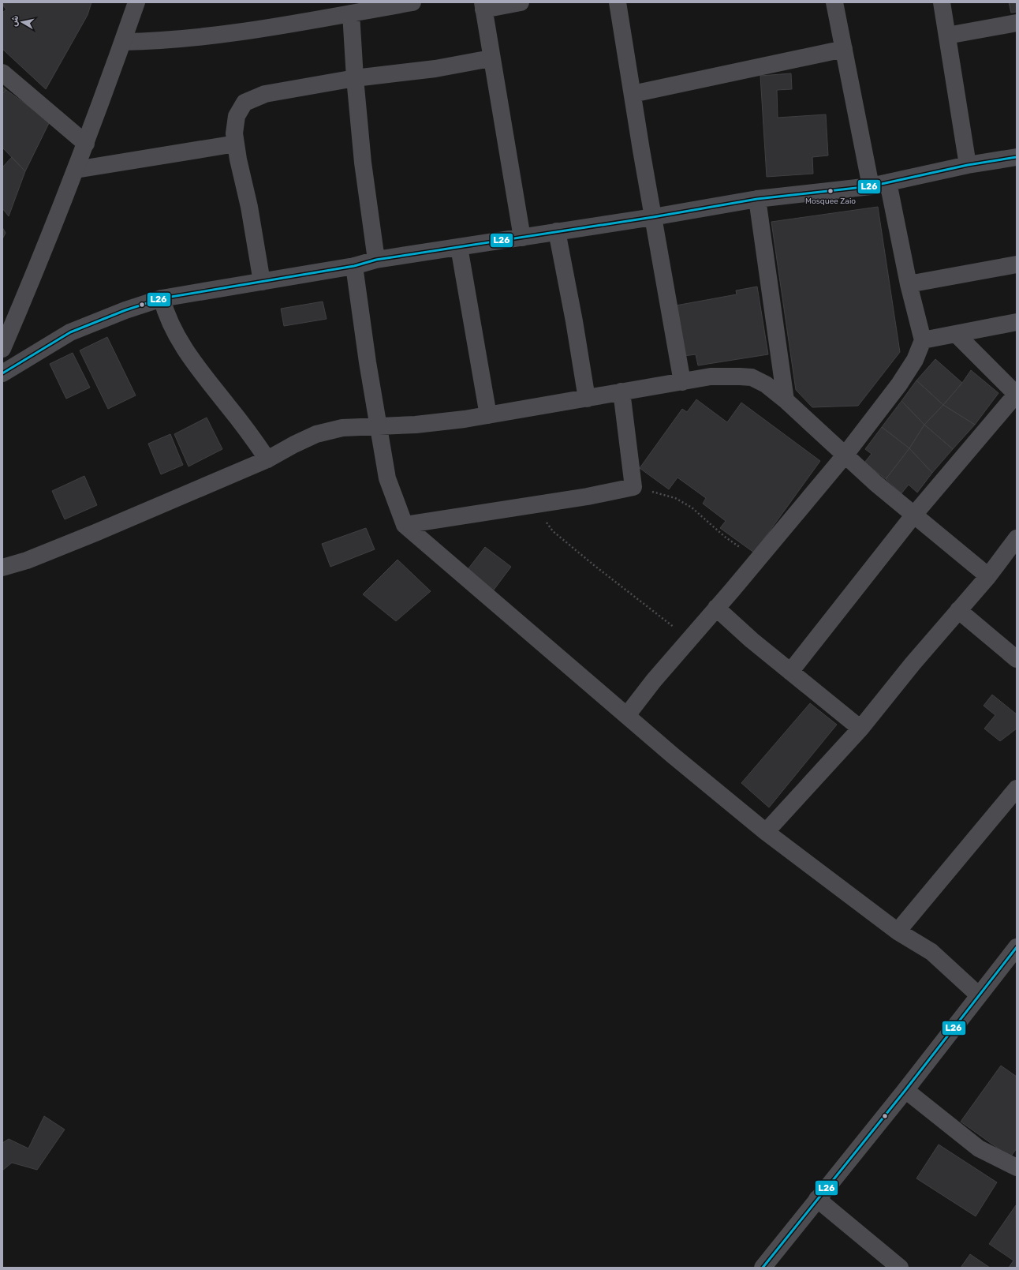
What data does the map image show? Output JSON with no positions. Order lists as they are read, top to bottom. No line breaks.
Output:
{"places":["Mosquee Zaio"],"lines":["transit line L26"],"north":"left"}
